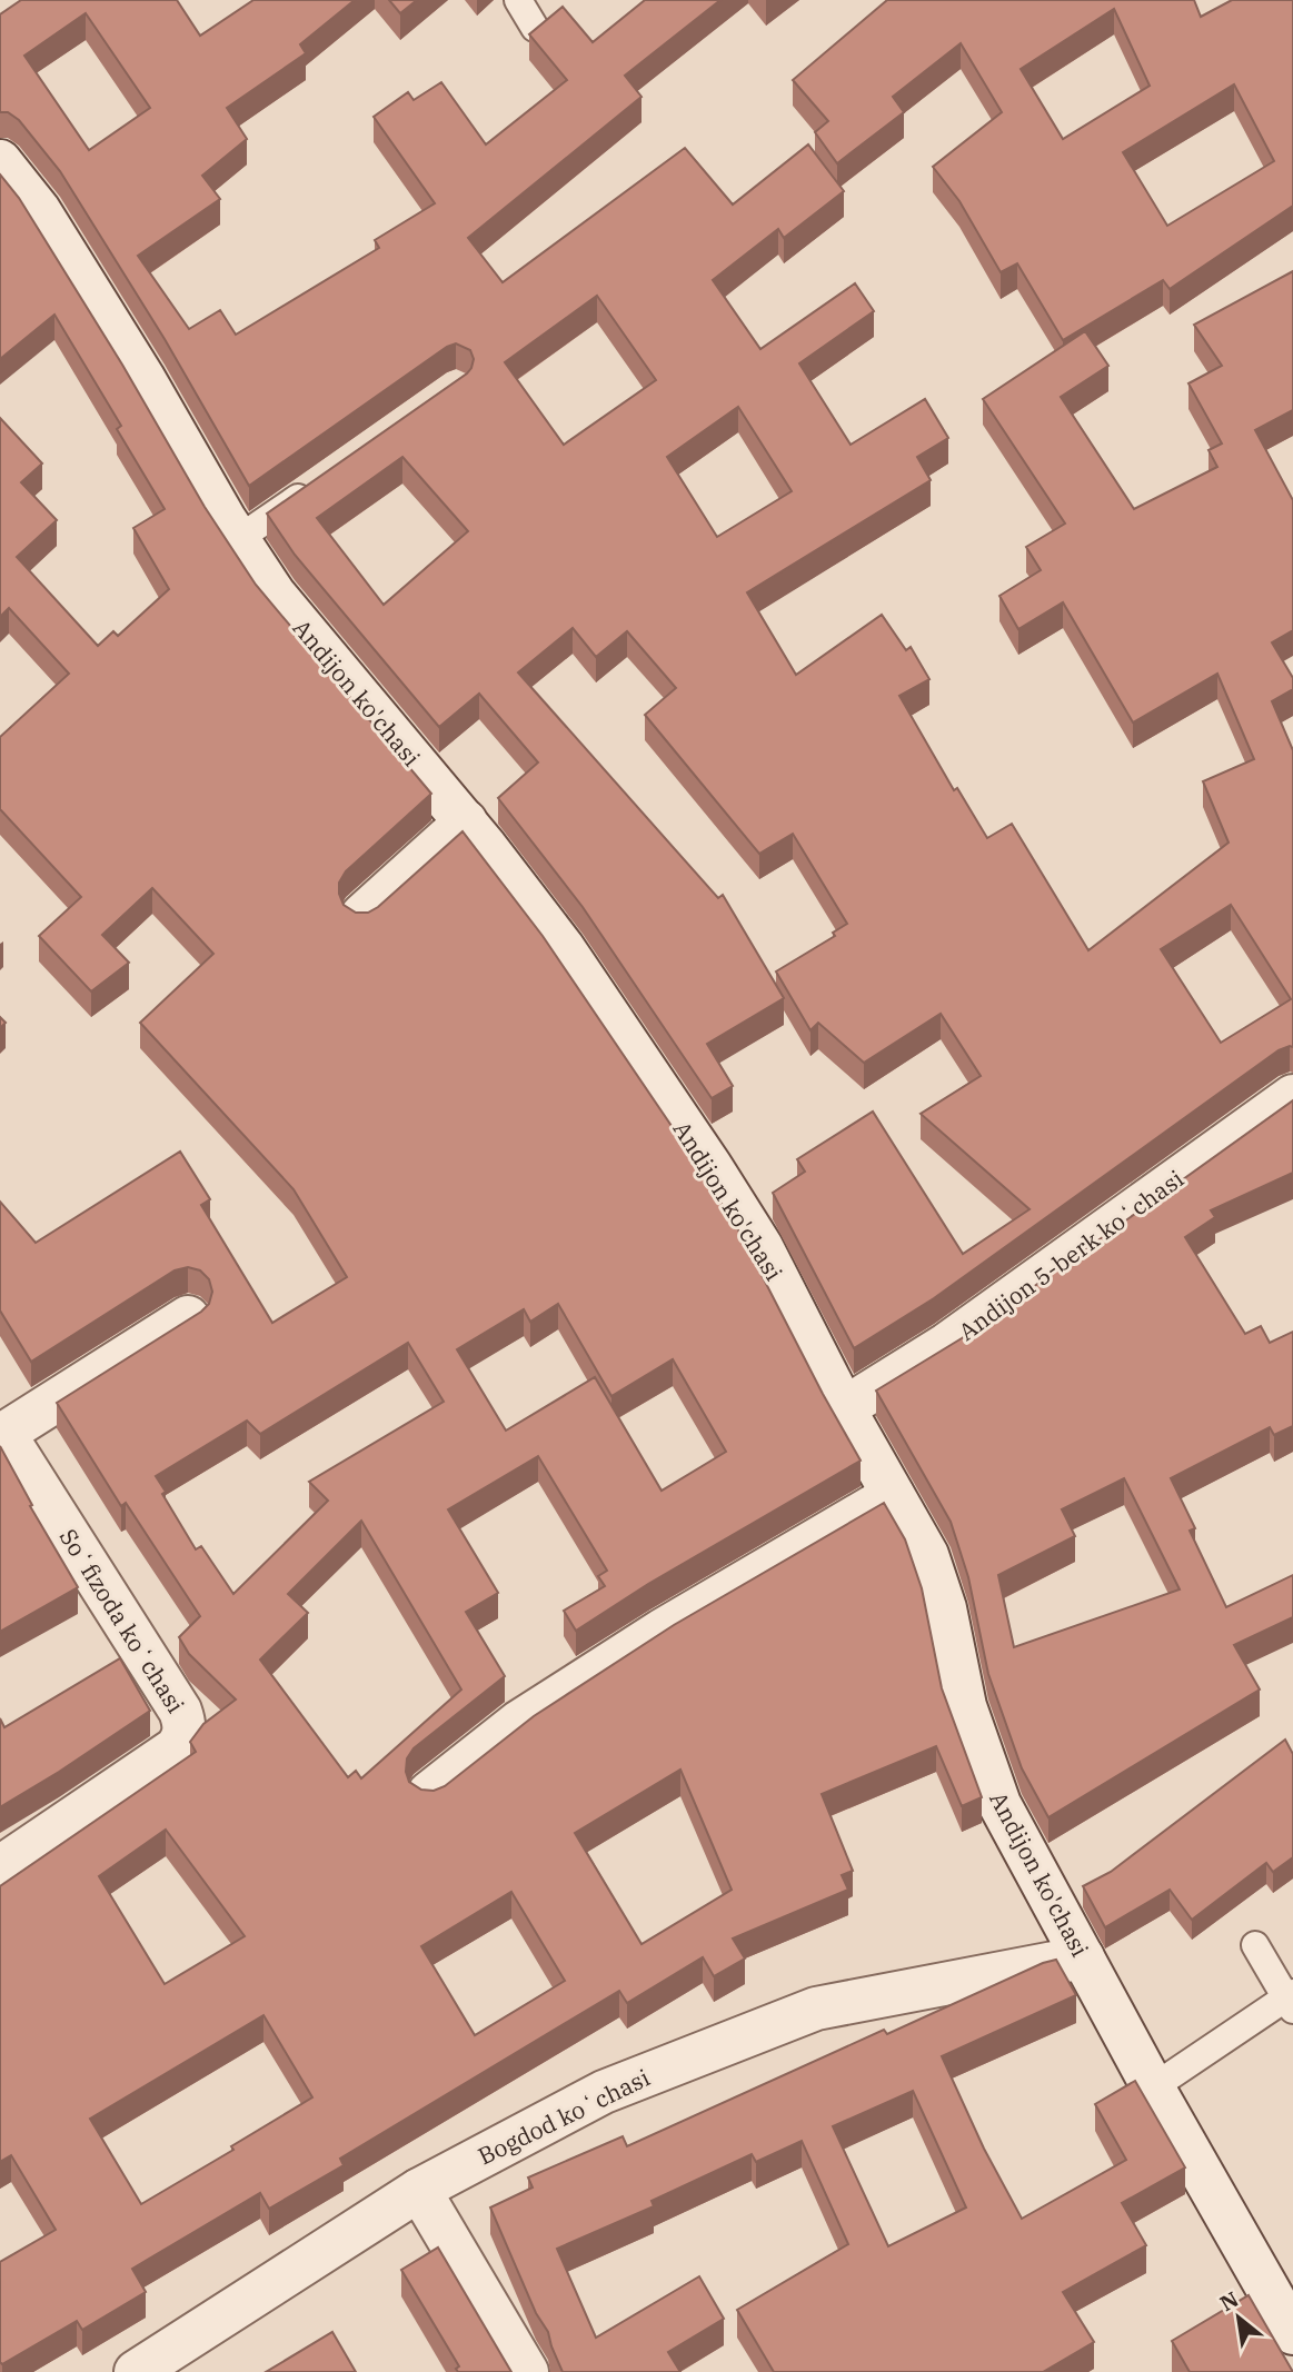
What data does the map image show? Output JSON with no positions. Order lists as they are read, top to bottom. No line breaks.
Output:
{"streets":{"street":["Andijon ko'chasi","Аndijon 5-berk koʻchasi","Soʻfizoda koʻchasi","Bogdod koʻchasi"]},"crossings":[["Andijon ko'chasi","Аndijon 5-berk koʻchasi"],["Andijon ko'chasi","Bogdod koʻchasi"]],"north":"top left"}
